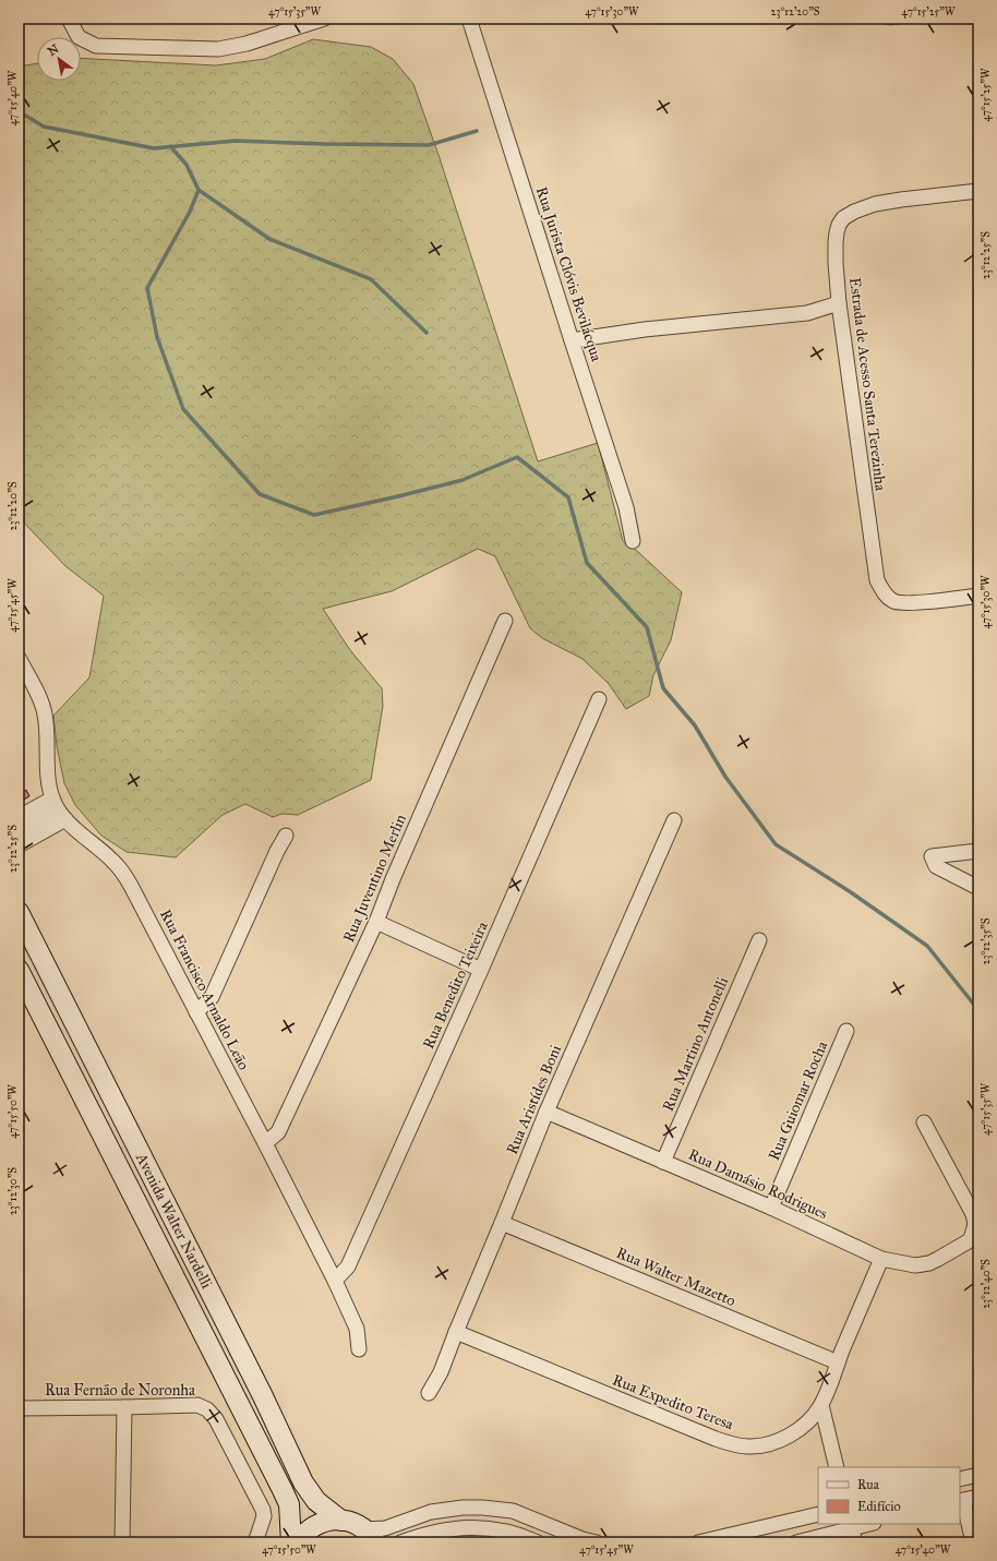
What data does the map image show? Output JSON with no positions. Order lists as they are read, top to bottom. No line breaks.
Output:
{"streets":{"street":["Rua Jurista Clóvis Bevilácqua","Estrada de Acesso Santa Terezinha","Rua Juventino Merlin","Rua Benedito Teixeira","Rua Francisco Arnaldo Leão","Rua Martino Antonelli","Rua Aristídes Boni","Rua Guiomar Rocha","Rua Damásio Rodrigues","Avenida Walter Nardelli","Rua Walter Mazetto","Rua Fernão de Noronha","Rua Expedito Teresa"]},"crossings":[["Rua Juventino Merlin","Rua Francisco Arnaldo Leão"],["Rua Benedito Teixeira","Rua Francisco Arnaldo Leão"],["Rua Martino Antonelli","Rua Damásio Rodrigues"],["Rua Aristídes Boni","Rua Damásio Rodrigues"],["Rua Aristídes Boni","Rua Walter Mazetto"],["Rua Aristídes Boni","Rua Expedito Teresa"],["Rua Guiomar Rocha","Rua Damásio Rodrigues"],["Rua Damásio Rodrigues","Rua Expedito Teresa"],["Rua Walter Mazetto","Rua Expedito Teresa"]],"legend":["Rua","Edifício"],"north":"top left","coordinates":["47°15'35\"W","47°15'30\"W","23°12'20\"S","47°15'25\"W","47°15'40\"W","23°12'25\"S","47°15'45\"W","23°12'35\"S","47°15'50\"W","23°12'30\"S","23°12'40\"S"]}
